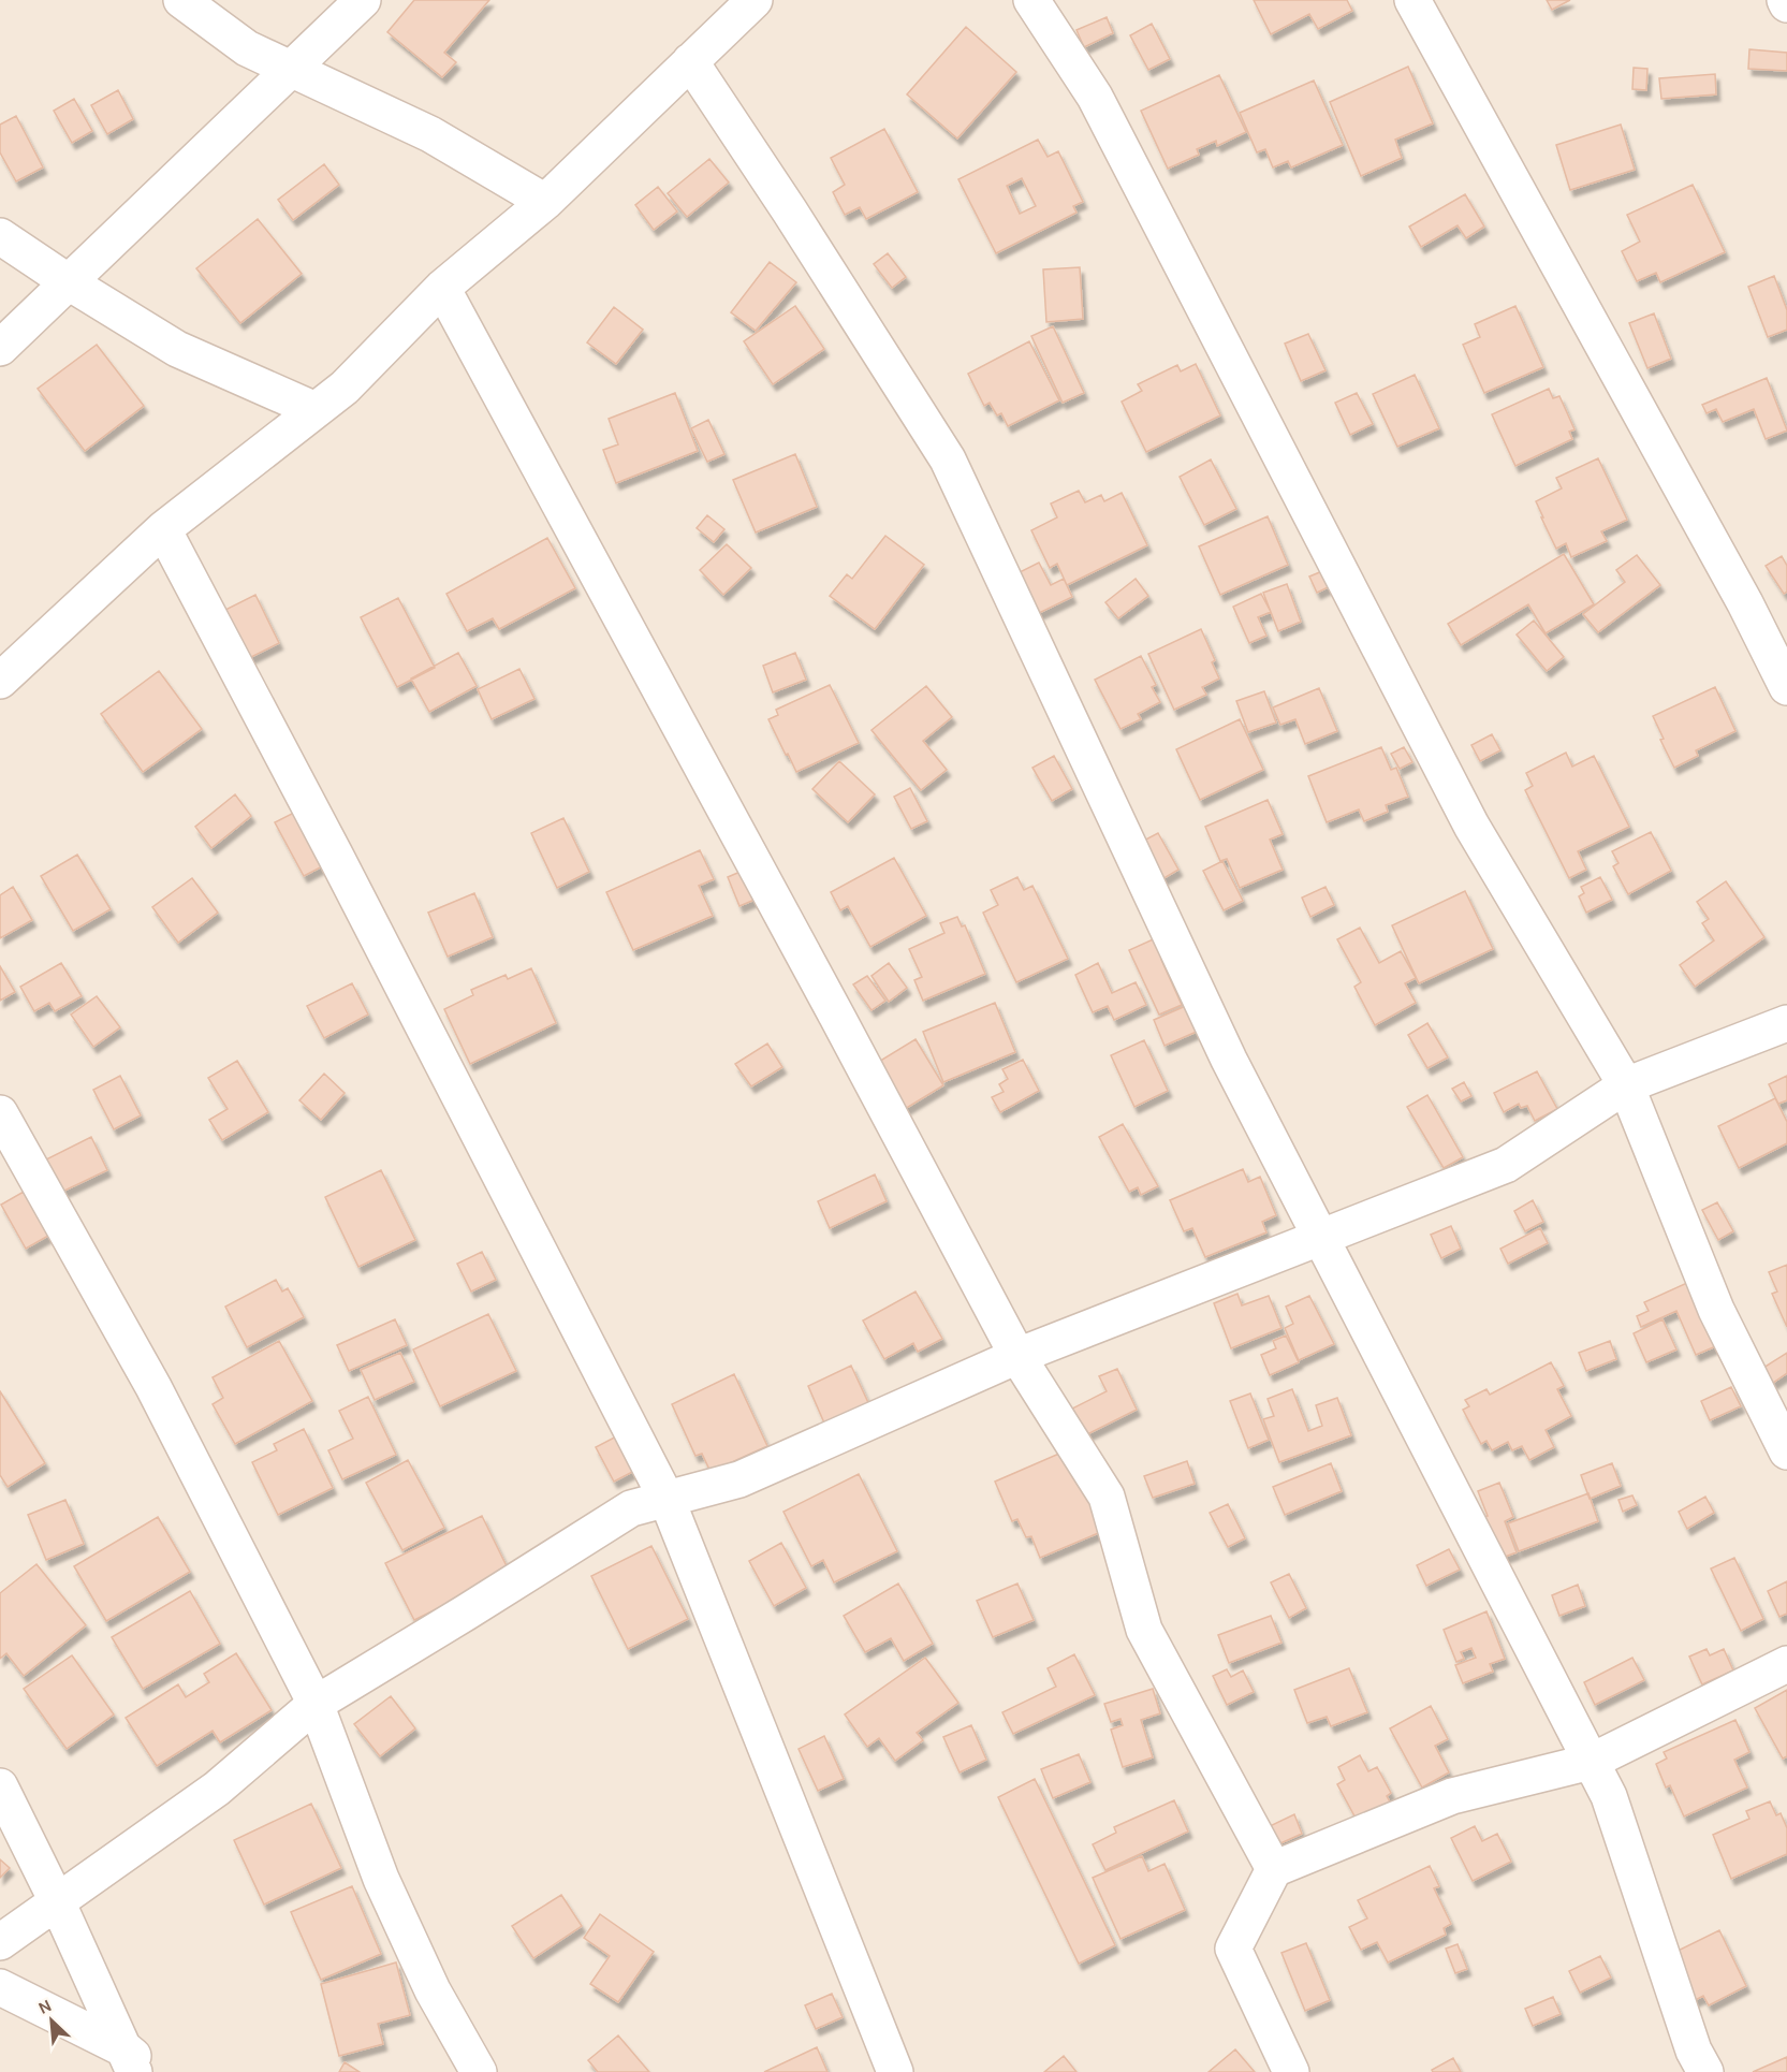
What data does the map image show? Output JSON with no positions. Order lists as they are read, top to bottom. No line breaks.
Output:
{"north":"top left"}
